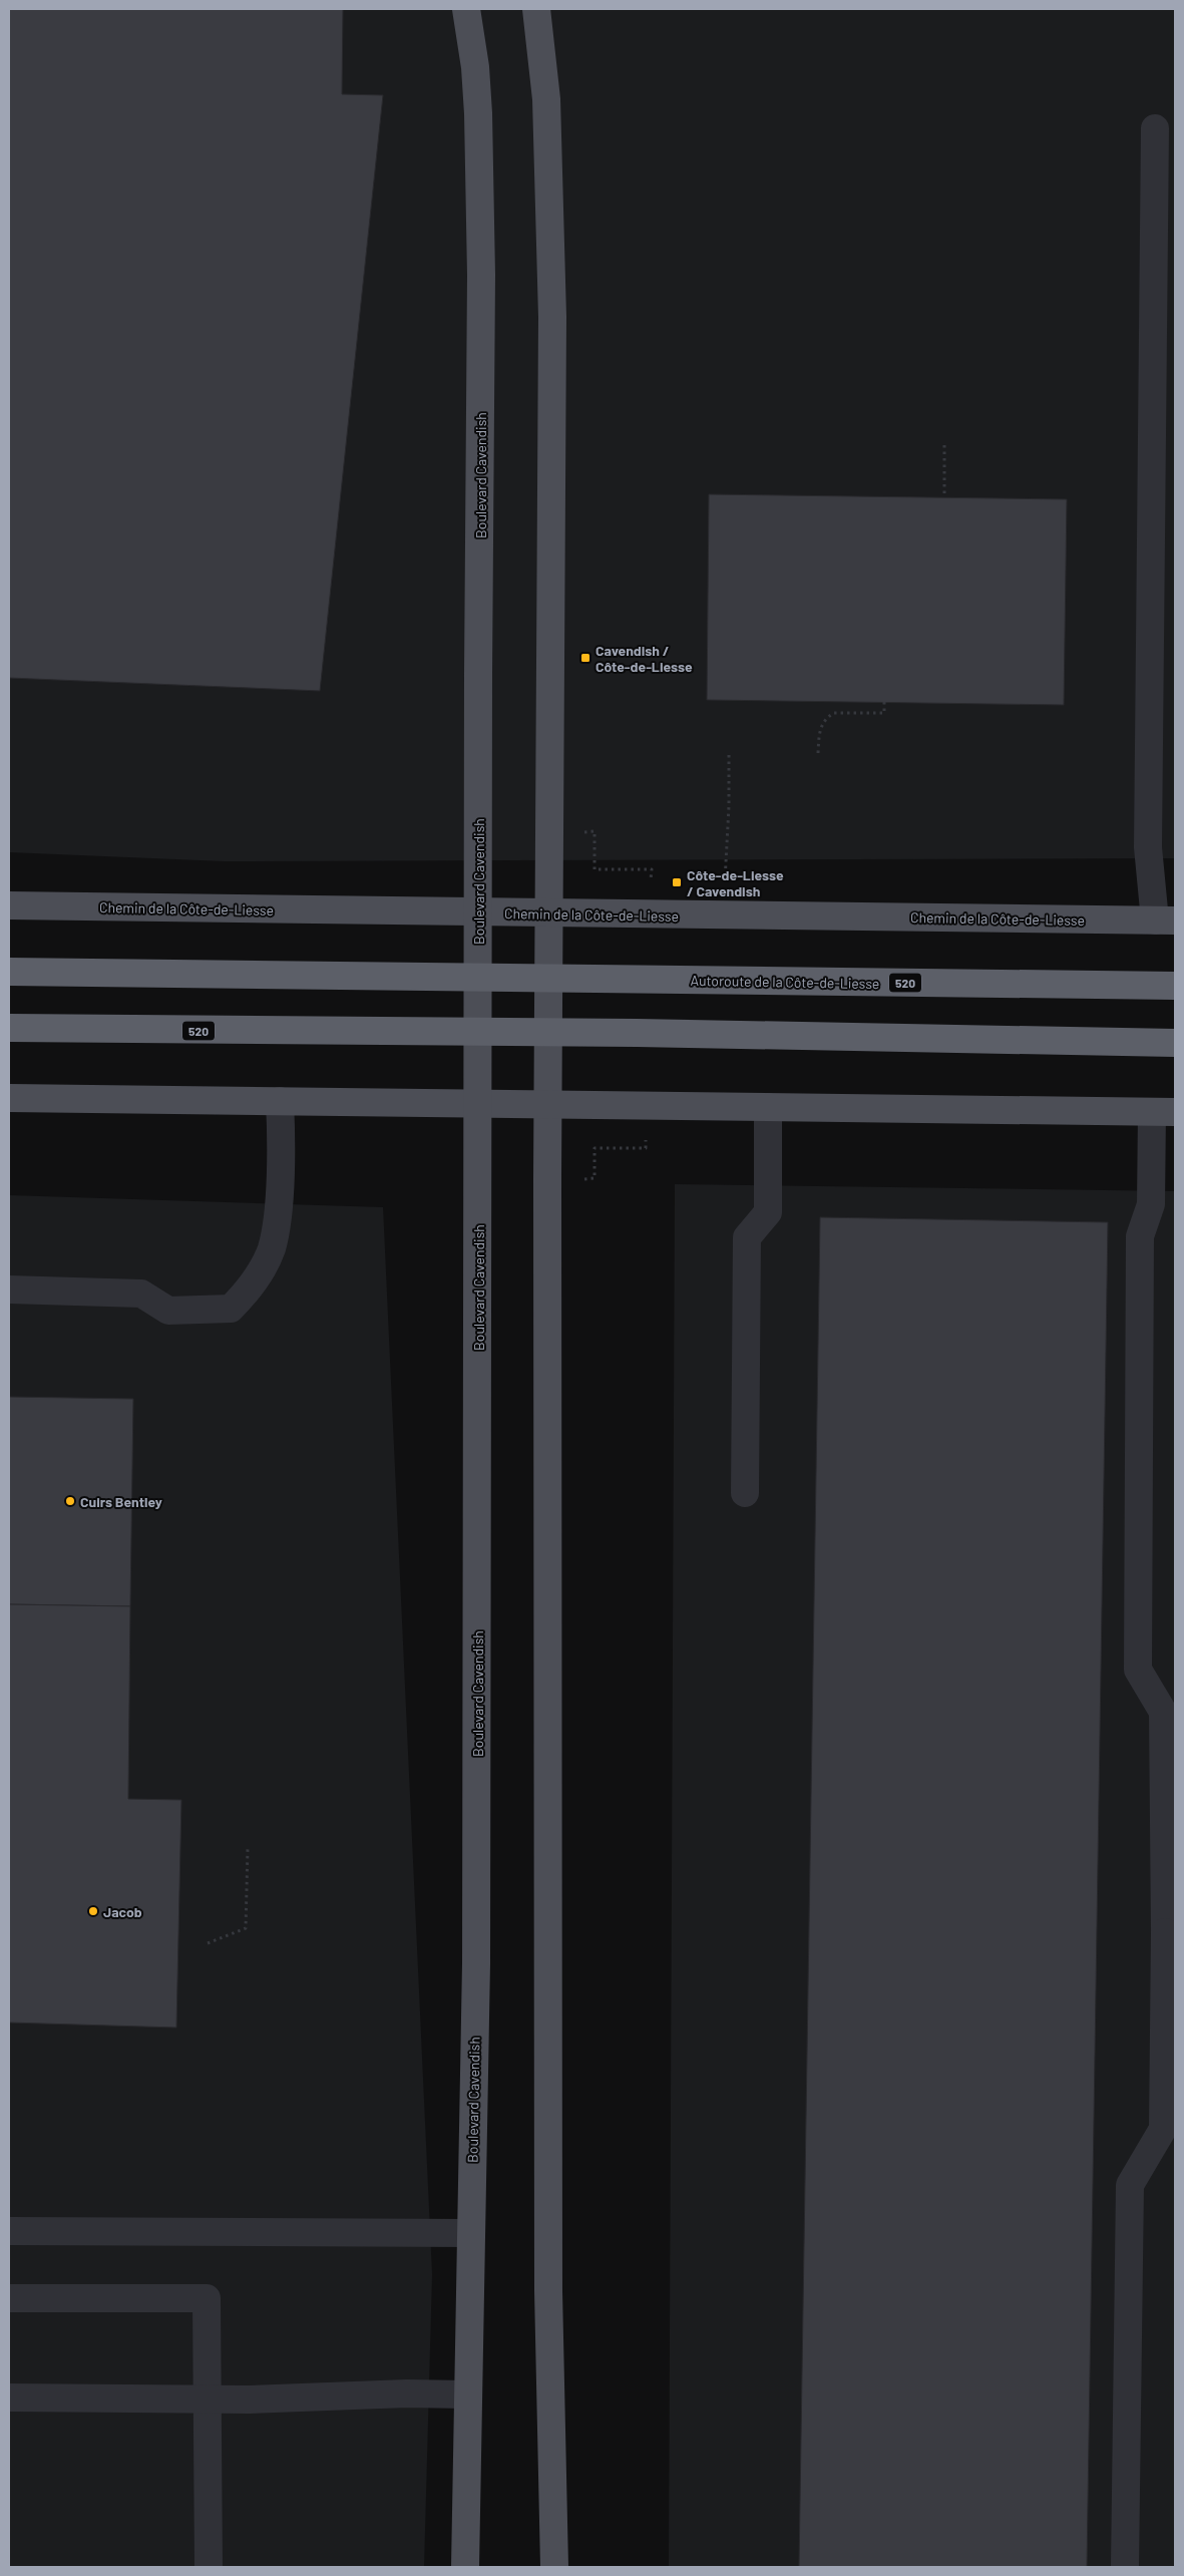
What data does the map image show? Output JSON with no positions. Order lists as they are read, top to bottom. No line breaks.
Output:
{"streets":{"highway":["Autoroute de la Côte-de-Liesse","520"],"main road":["Boulevard Cavendish","Chemin de la Côte-de-Liesse"]},"places":{"transit":["Cavendish / Côte-de-Liesse","Côte-de-Liesse / Cavendish"],"other":["Cuirs Bentley","Jacob"]}}
